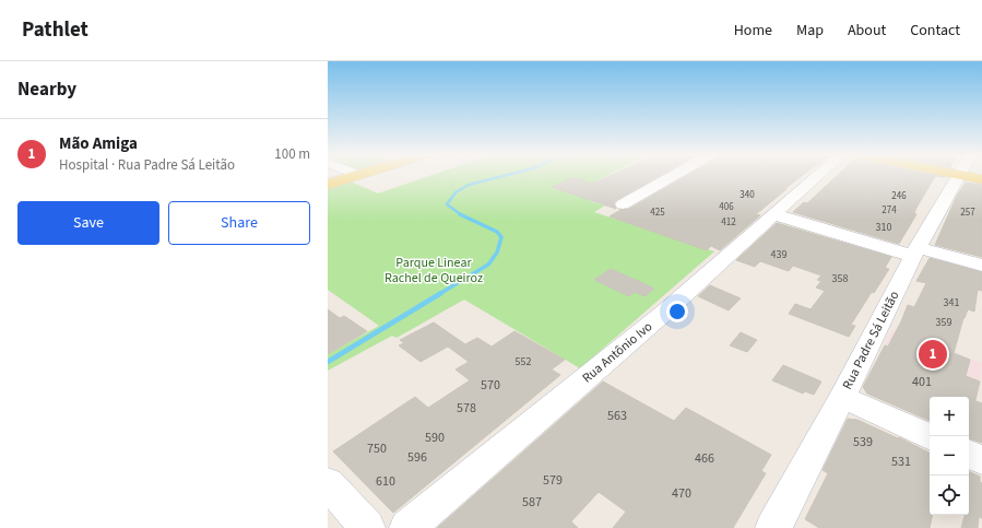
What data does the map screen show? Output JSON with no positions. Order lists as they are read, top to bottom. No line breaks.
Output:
{"streets":{"street":["Rua Padre Sá Leitão","Rua Antônio Ivo"]},"parks":["Parque Linear Rachel de Queiroz"],"house_numbers":["340","246","406","274","425","257","412","310","439","358","341","359","552","401","570","578","563","590","539","750","596","466","531","579","610","470","587"],"page":{"header":"Pathlet","nav":["Home","Map","About","Contact"],"heading":"Nearby","list":[{"mark":"1","name":"Mão Amiga","note":"Hospital · Rua Padre Sá Leitão","value":"100 m"}],"buttons":["Save","Share"],"pins":"1","map_buttons":["+","−"]}}
